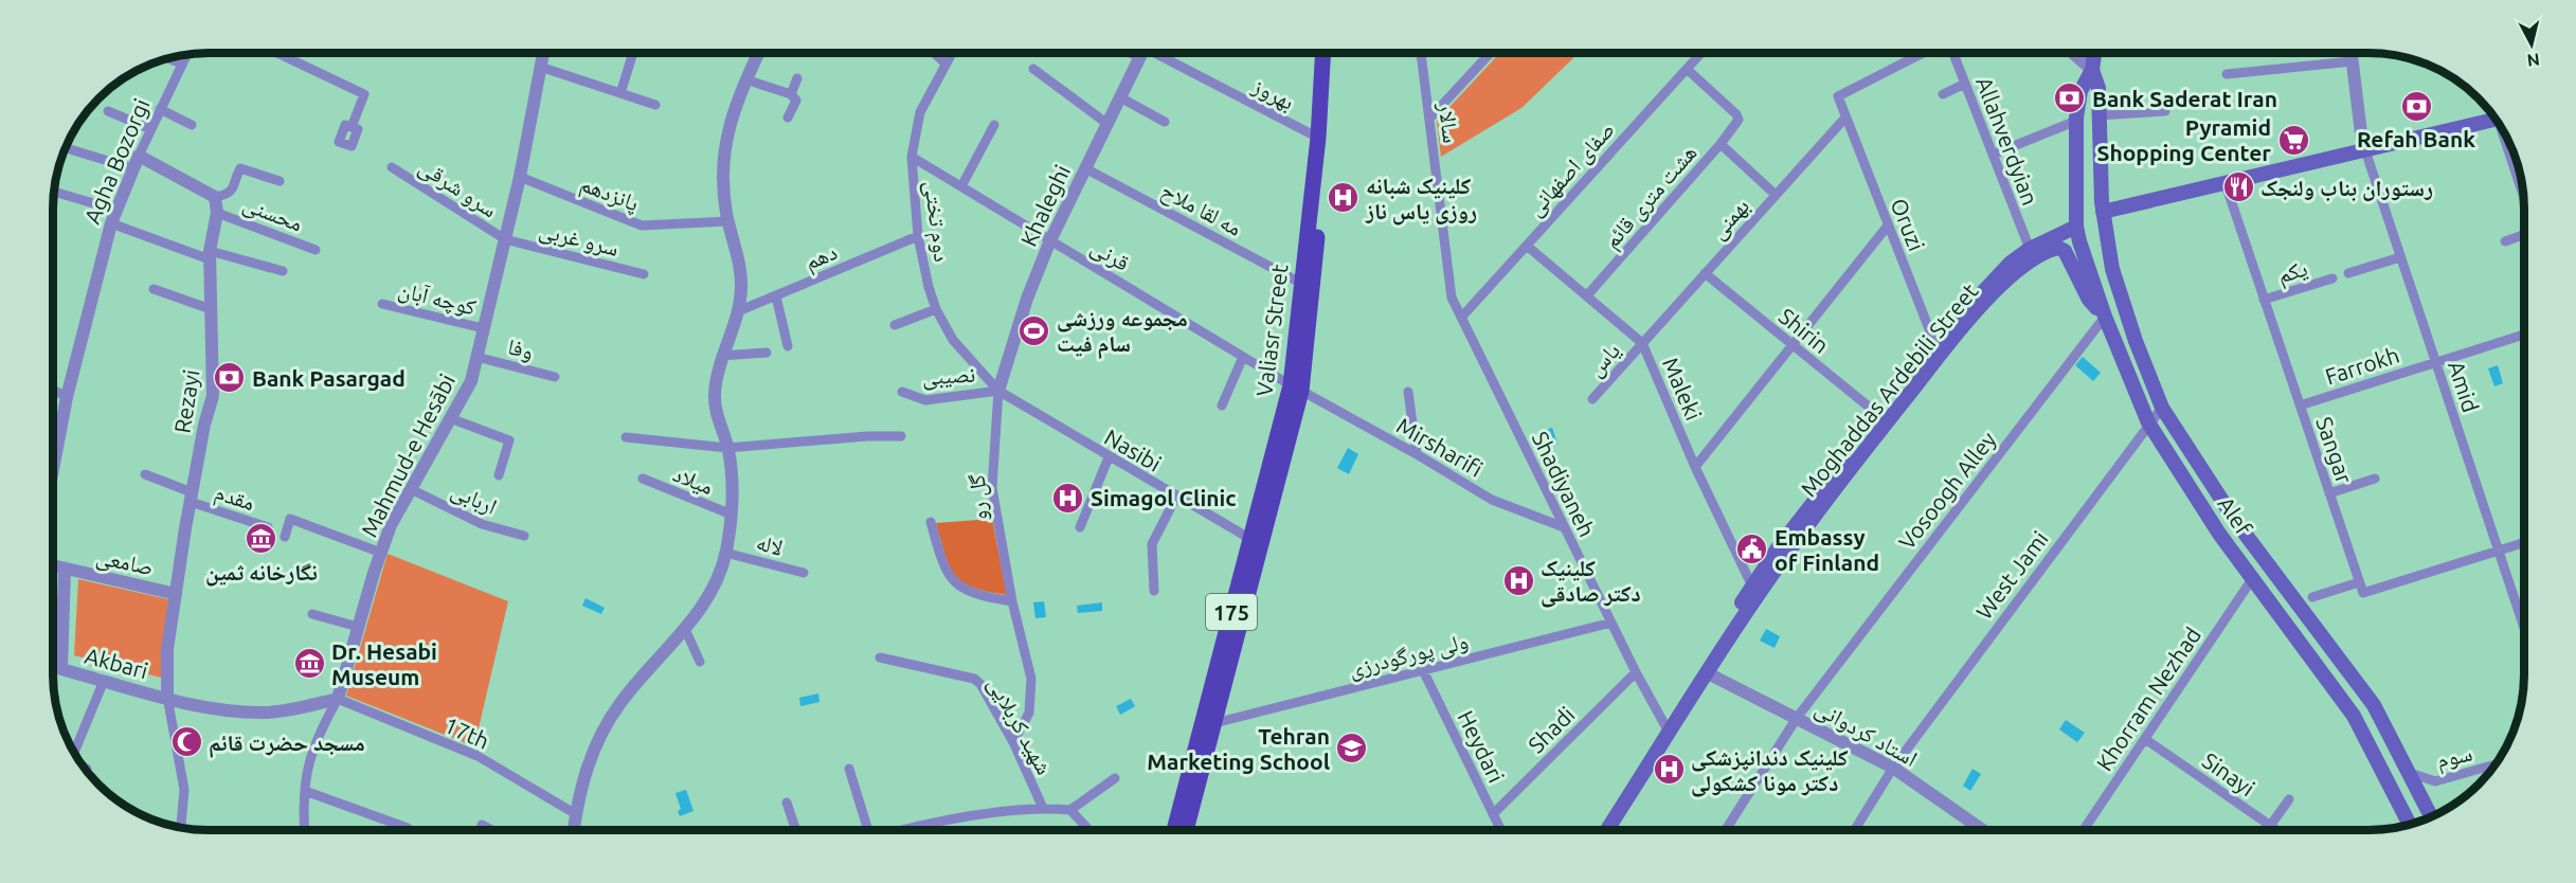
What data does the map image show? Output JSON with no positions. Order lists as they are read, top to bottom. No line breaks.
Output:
{"streets":{"main road":["Valiasr Street","Moghaddas Ardebili Street","Alef","175"],"street":["بهروز","سالار","Allahverdyian","Agha Bozorgi","صفای اصفهانی","سرو شرقی","پانزدهم","هشت متری قائم","Khaleghi","مه لقا ملاح","محسنی","بهمنی","دوم تختی","Oruzi","سرو غربی","قرنی","دهم","یکم","کوچه آبان","Shirin","وفا","یاس","Farrokh","نصیبی","Amid","Maleki","Rezayi","Mirsharifi","Nasibi","Sangar","Mahmud-e Hesābi","میلاد","Shadiyaneh","Vosoogh Alley","مقدم","اربابی","گل رو","لاله","صامعی","West Jami","ولی پورگودرزی","Akbari","Khorram Nezhad","شهید کربلایی","Shadi","17th","استاد کردوانی","Heydari","سوم","Sinayi"]},"crossings":[["بهروز","Valiasr Street"],["سالار","صفای اصفهانی"],["سالار","Shadiyaneh"],["Allahverdyian","Moghaddas Ardebili Street"],["صفای اصفهانی","هشت متری قائم"],["صفای اصفهانی","Maleki"],["صفای اصفهانی","Shadiyaneh"],["سرو شرقی","سرو غربی"],["سرو شرقی","Mahmud-e Hesābi"],["پانزدهم","Mahmud-e Hesābi"],["هشت متری قائم","Maleki"],["Khaleghi","مه لقا ملاح"],["Khaleghi","دوم تختی"],["Khaleghi","قرنی"],["Khaleghi","نصیبی"],["Khaleghi","Nasibi"],["Khaleghi","گل رو"],["مه لقا ملاح","Valiasr Street"],["محسنی","Rezayi"],["بهمنی","Oruzi"],["بهمنی","Shirin"],["بهمنی","یاس"],["بهمنی","Maleki"],["دوم تختی","قرنی"],["دوم تختی","دهم"],["دوم تختی","نصیبی"],["دوم تختی","Nasibi"],["دوم تختی","گل رو"],["Oruzi","Moghaddas Ardebili Street"],["سرو غربی","Mahmud-e Hesābi"],["قرنی","Valiasr Street"],["قرنی","Mirsharifi"],["یکم","Sangar"],["کوچه آبان","Mahmud-e Hesābi"],["Valiasr Street","Mirsharifi"],["Valiasr Street","Nasibi"],["Valiasr Street","ولی پورگودرزی"],["Shirin","Moghaddas Ardebili Street"],["وفا","Mahmud-e Hesābi"],["یاس","Maleki"],["Farrokh","Amid"],["Farrokh","Sangar"],["نصیبی","Nasibi"],["نصیبی","گل رو"],["Maleki","Moghaddas Ardebili Street"],["Moghaddas Ardebili Street","Shadiyaneh"],["Moghaddas Ardebili Street","Vosoogh Alley"],["Moghaddas Ardebili Street","Alef"],["Moghaddas Ardebili Street","استاد کردوانی"],["Rezayi","مقدم"],["Rezayi","صامعی"],["Rezayi","Akbari"],["Mirsharifi","Shadiyaneh"],["Nasibi","گل رو"],["Mahmud-e Hesābi","اربابی"],["Mahmud-e Hesābi","Akbari"],["Mahmud-e Hesābi","17th"],["Shadiyaneh","ولی پورگودرزی"],["Shadiyaneh","Shadi"],["Vosoogh Alley","Alef"],["Vosoogh Alley","استاد کردوانی"],["گل رو","شهید کربلایی"],["Alef","West Jami"],["Alef","Khorram Nezhad"],["Alef","سوم"],["صامعی","Akbari"],["West Jami","استاد کردوانی"],["ولی پورگودرزی","Heydari"],["Akbari","17th"],["Khorram Nezhad","Sinayi"],["Shadi","Heydari"]],"places":{"bank":["Bank Saderat Iran","Refah Bank","Bank Pasargad"],"supermarket":["Pyramid Shopping Center"],"restaurant":["رستوران بناب ولنجک"],"hospital":["کلینیک شبانه روزی یاس ناز","Simagol Clinic","کلینیک دکتر صادقی","کلینیک دندانپزشکی دکتر مونا کشکولی"],"sports":["مجموعه ورزشی سام فیت"],"museum":["نگارخانه ثمین","Dr. Hesabi Museum"],"public building":["Embassy of Finland"],"mosque":["مسجد حضرت قائم"],"school or university":["Tehran Marketing School"]},"north":"bottom"}
